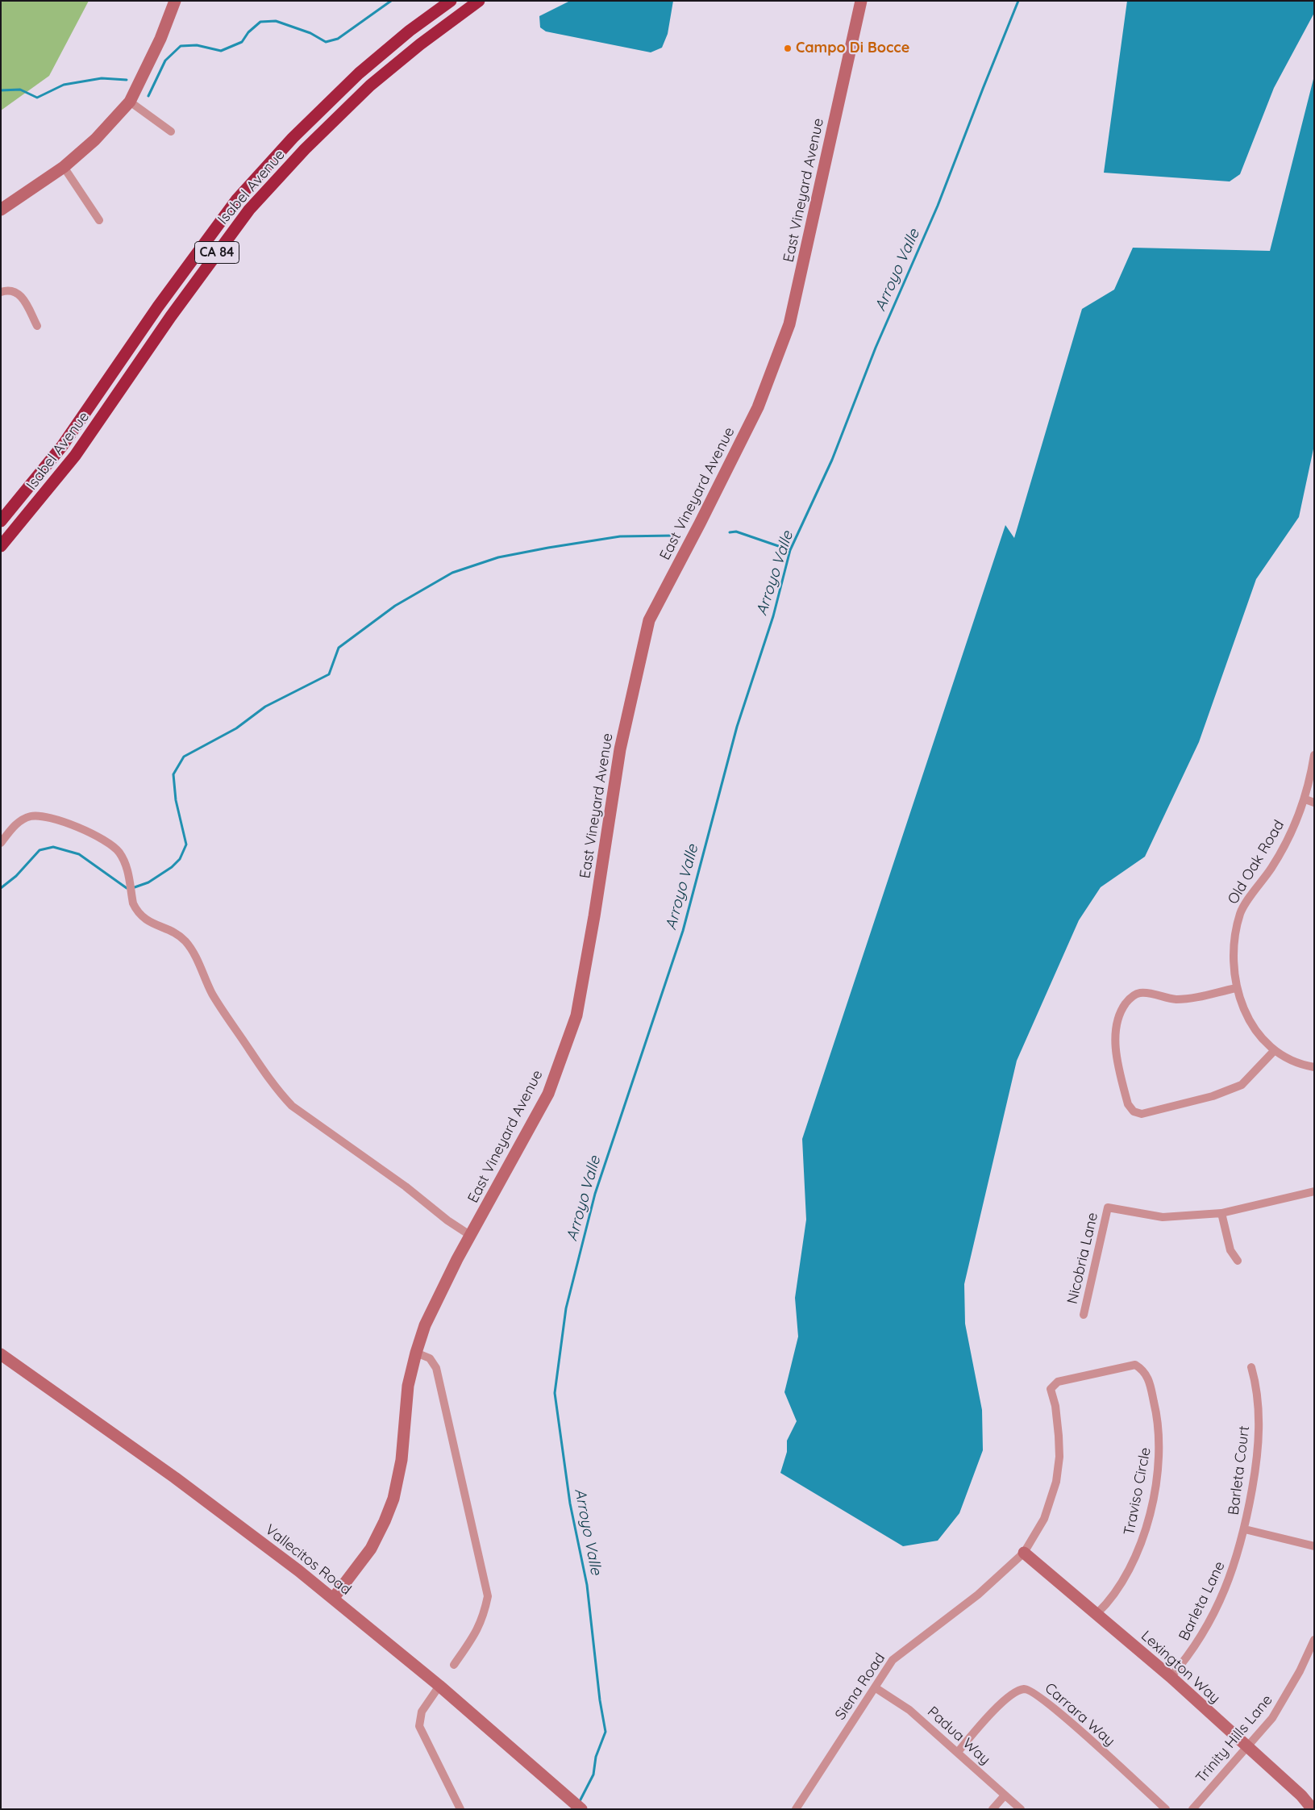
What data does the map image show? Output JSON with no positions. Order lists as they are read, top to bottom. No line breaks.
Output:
{"streets":{"highway":["Isabel Avenue","CA 84"],"street":["East Vineyard Avenue","Old Oak Road","Nicobria Lane","Barleta Court","Traviso Circle","Vallecitos Road","Barleta Lane","Lexington Way","Siena Road","Carrara Way","Padua Way","Trinity Hills Lane"]},"crossings":[["East Vineyard Avenue","Vallecitos Road"],["Barleta Court","Barleta Lane"],["Traviso Circle","Lexington Way"],["Traviso Circle","Siena Road"],["Barleta Lane","Lexington Way"],["Lexington Way","Siena Road"],["Lexington Way","Trinity Hills Lane"],["Siena Road","Padua Way"],["Carrara Way","Padua Way"]],"water":["Arroyo Valle"],"places":["Campo Di Bocce"]}
